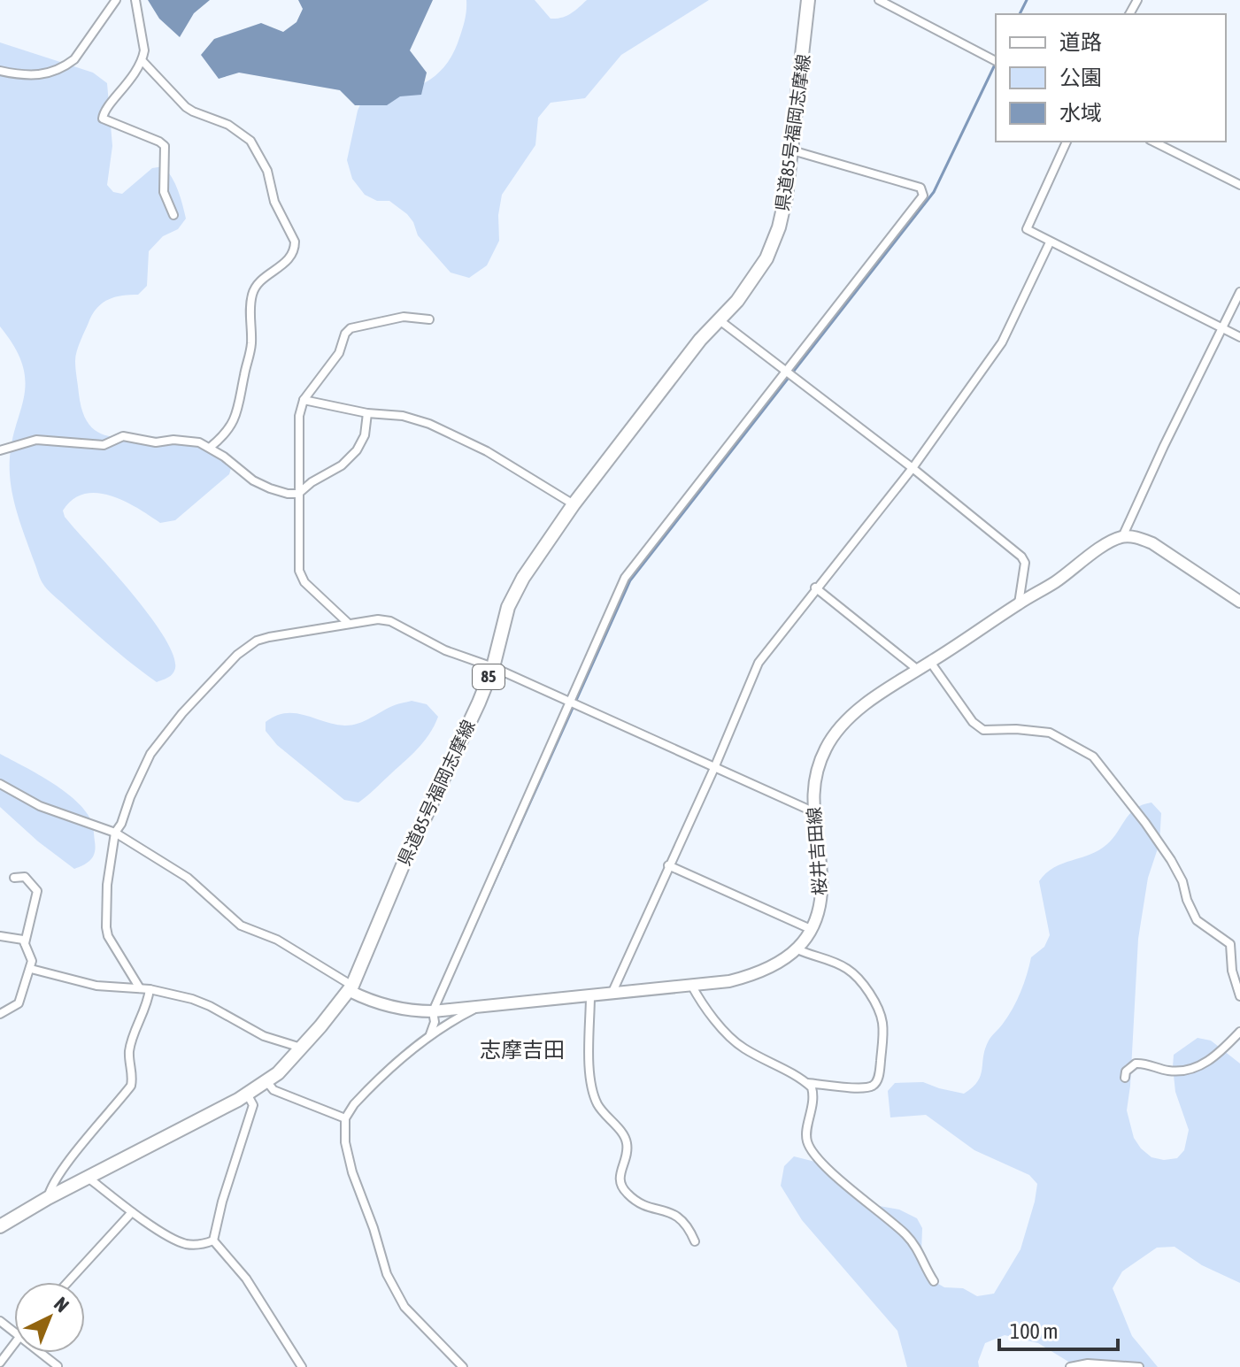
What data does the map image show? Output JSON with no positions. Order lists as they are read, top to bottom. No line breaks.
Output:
{"streets":{"main road":["県道85号福岡志摩線","85","桜井吉田線"]},"crossings":[["県道85号福岡志摩線","桜井吉田線"]],"districts":["志摩吉田"],"legend":["道路","公園","水域"],"scale_bar":"100 m","north":"top right"}
